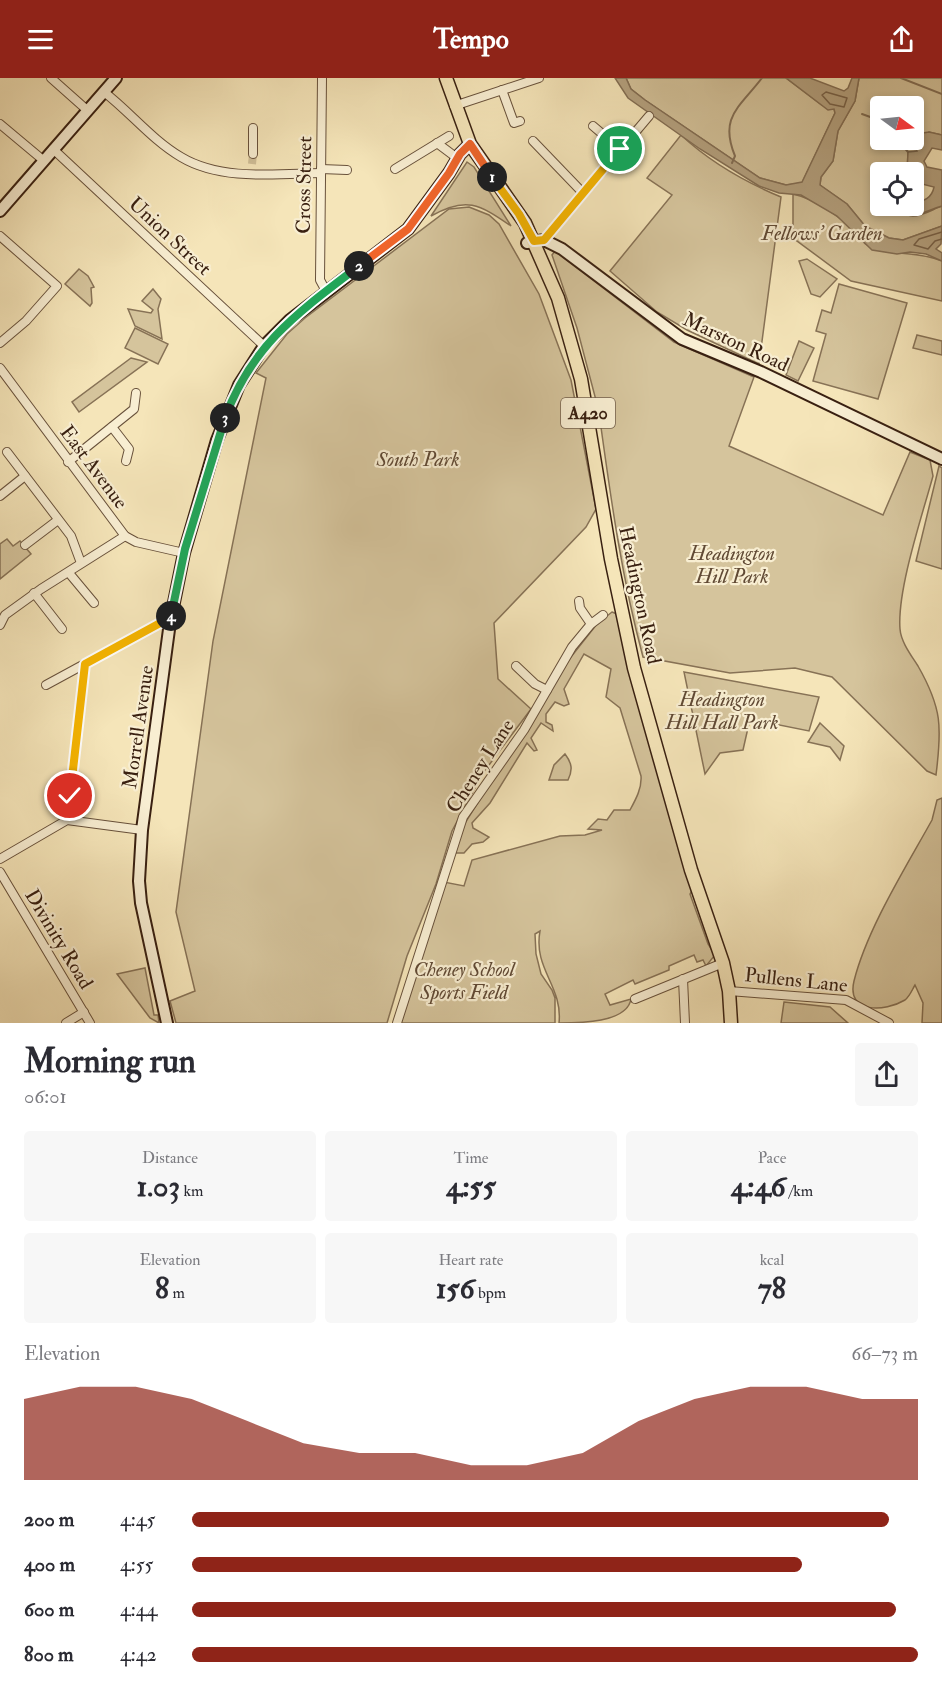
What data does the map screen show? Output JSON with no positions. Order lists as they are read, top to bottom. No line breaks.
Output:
{"streets":{"main road":["A420","Headington Road"],"street":["Cross Street","Union Street","Marston Road","East Avenue","Morrell Avenue","Cheney Lane","Divinity Road","Pullens Lane"]},"crossings":[["Cross Street","Morrell Avenue"],["Union Street","Morrell Avenue"],["Marston Road","A420"],["Marston Road","Headington Road"],["A420","Headington Road"],["A420","Morrell Avenue"],["East Avenue","Morrell Avenue"],["Headington Road","Pullens Lane"]],"parks":["Fellows' Garden","South Park","Headington Hill Park","Headington Hill Hall Park","Cheney School Sports Field"],"north":"right","page":{"header":"Tempo","pins":["1","2","3","4"],"heading":["Morning run","06:01"],"stats":[["Distance","1.03 km"],["Time","4:55"],["Pace","4:46 /km"],["Elevation","8 m"],["Heart rate","156 bpm"],["kcal","78"]],"chart":["Elevation","66–73 m"],"list":[{"name":"200 m","note":"4:45"},{"name":"400 m","note":"4:55"},{"name":"600 m","note":"4:44"},{"name":"800 m","note":"4:42"}]}}
